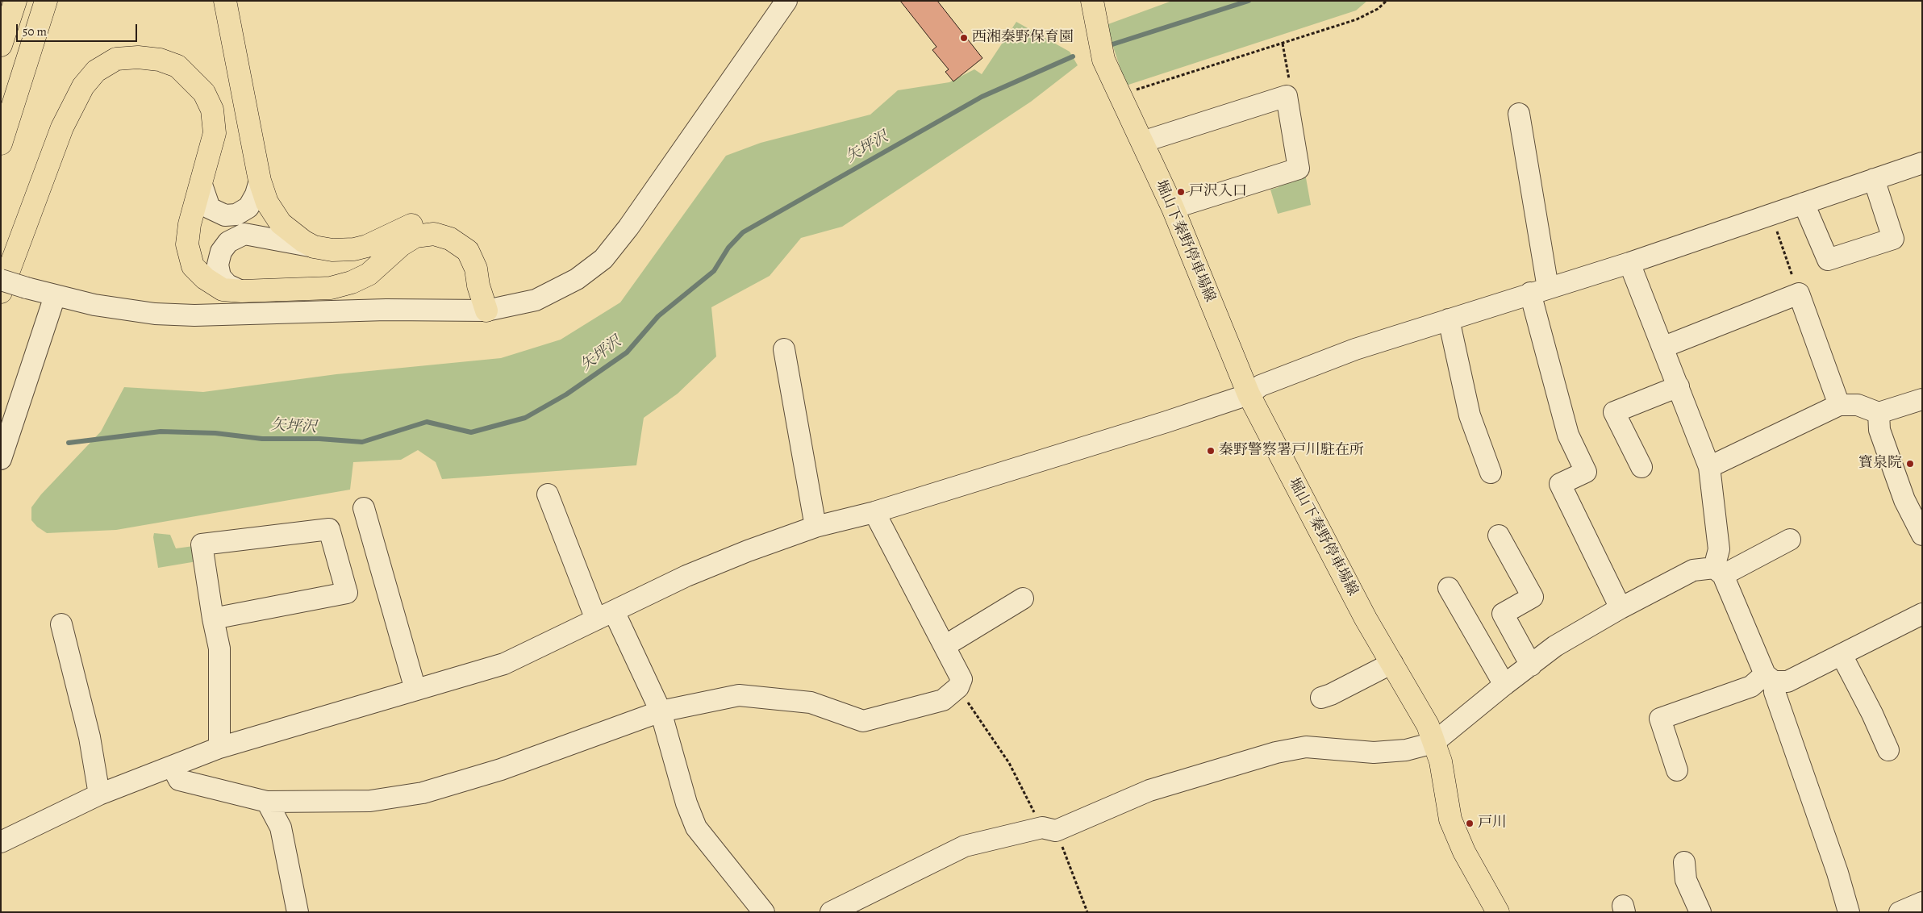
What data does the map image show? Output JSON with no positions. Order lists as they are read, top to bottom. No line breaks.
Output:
{"streets":{"main road":["堀山下秦野停車場線"]},"water":["矢坪沢"],"places":["西湘秦野保育園","戸沢入口","秦野警察署戸川駐在所","寳泉院","戸川"],"scale_bar":"50 m"}
